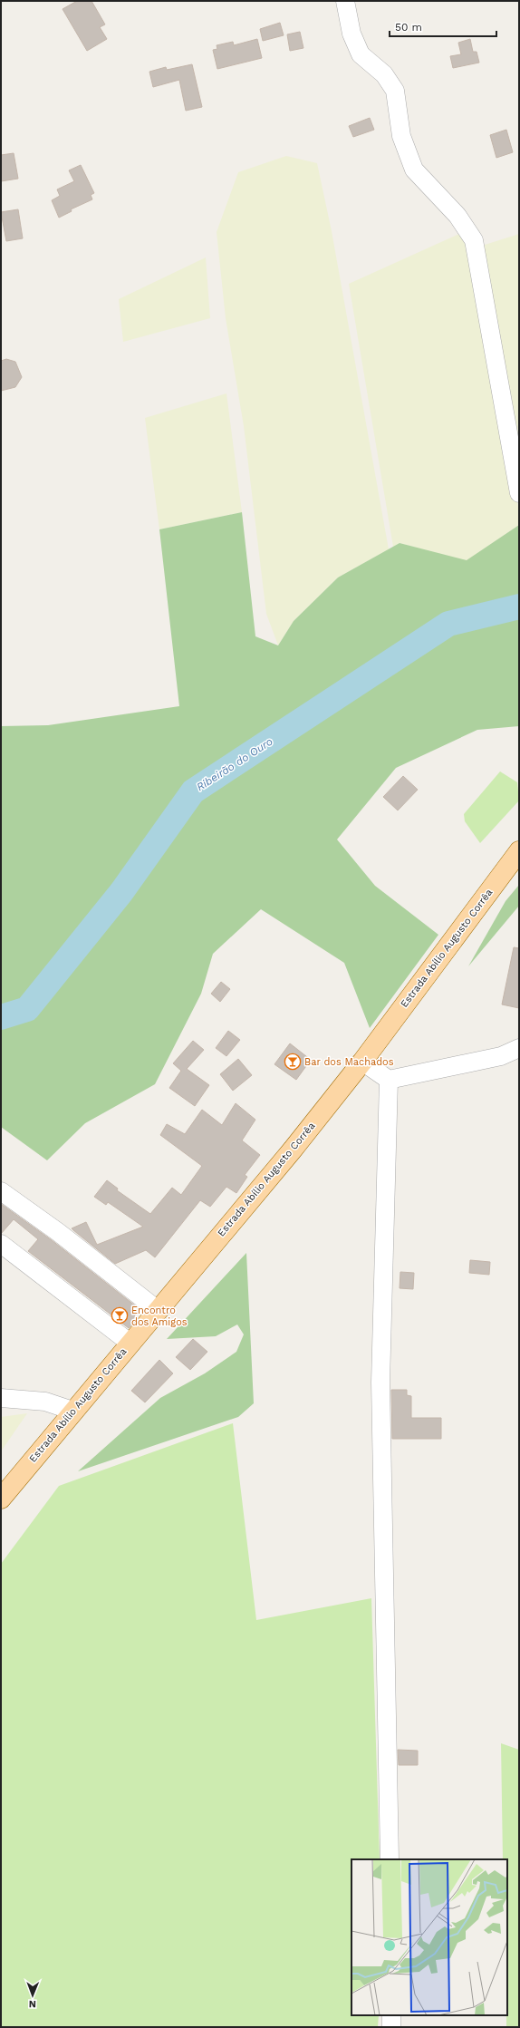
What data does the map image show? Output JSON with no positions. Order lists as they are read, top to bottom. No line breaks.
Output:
{"streets":{"main road":["Estrada Abílio Augusto Corrêa"]},"water":["Ribeirão do Ouro"],"places":{"bar":["Bar dos Machados","Encontro dos Amigos"]},"scale_bar":"50 m","north":"bottom"}
